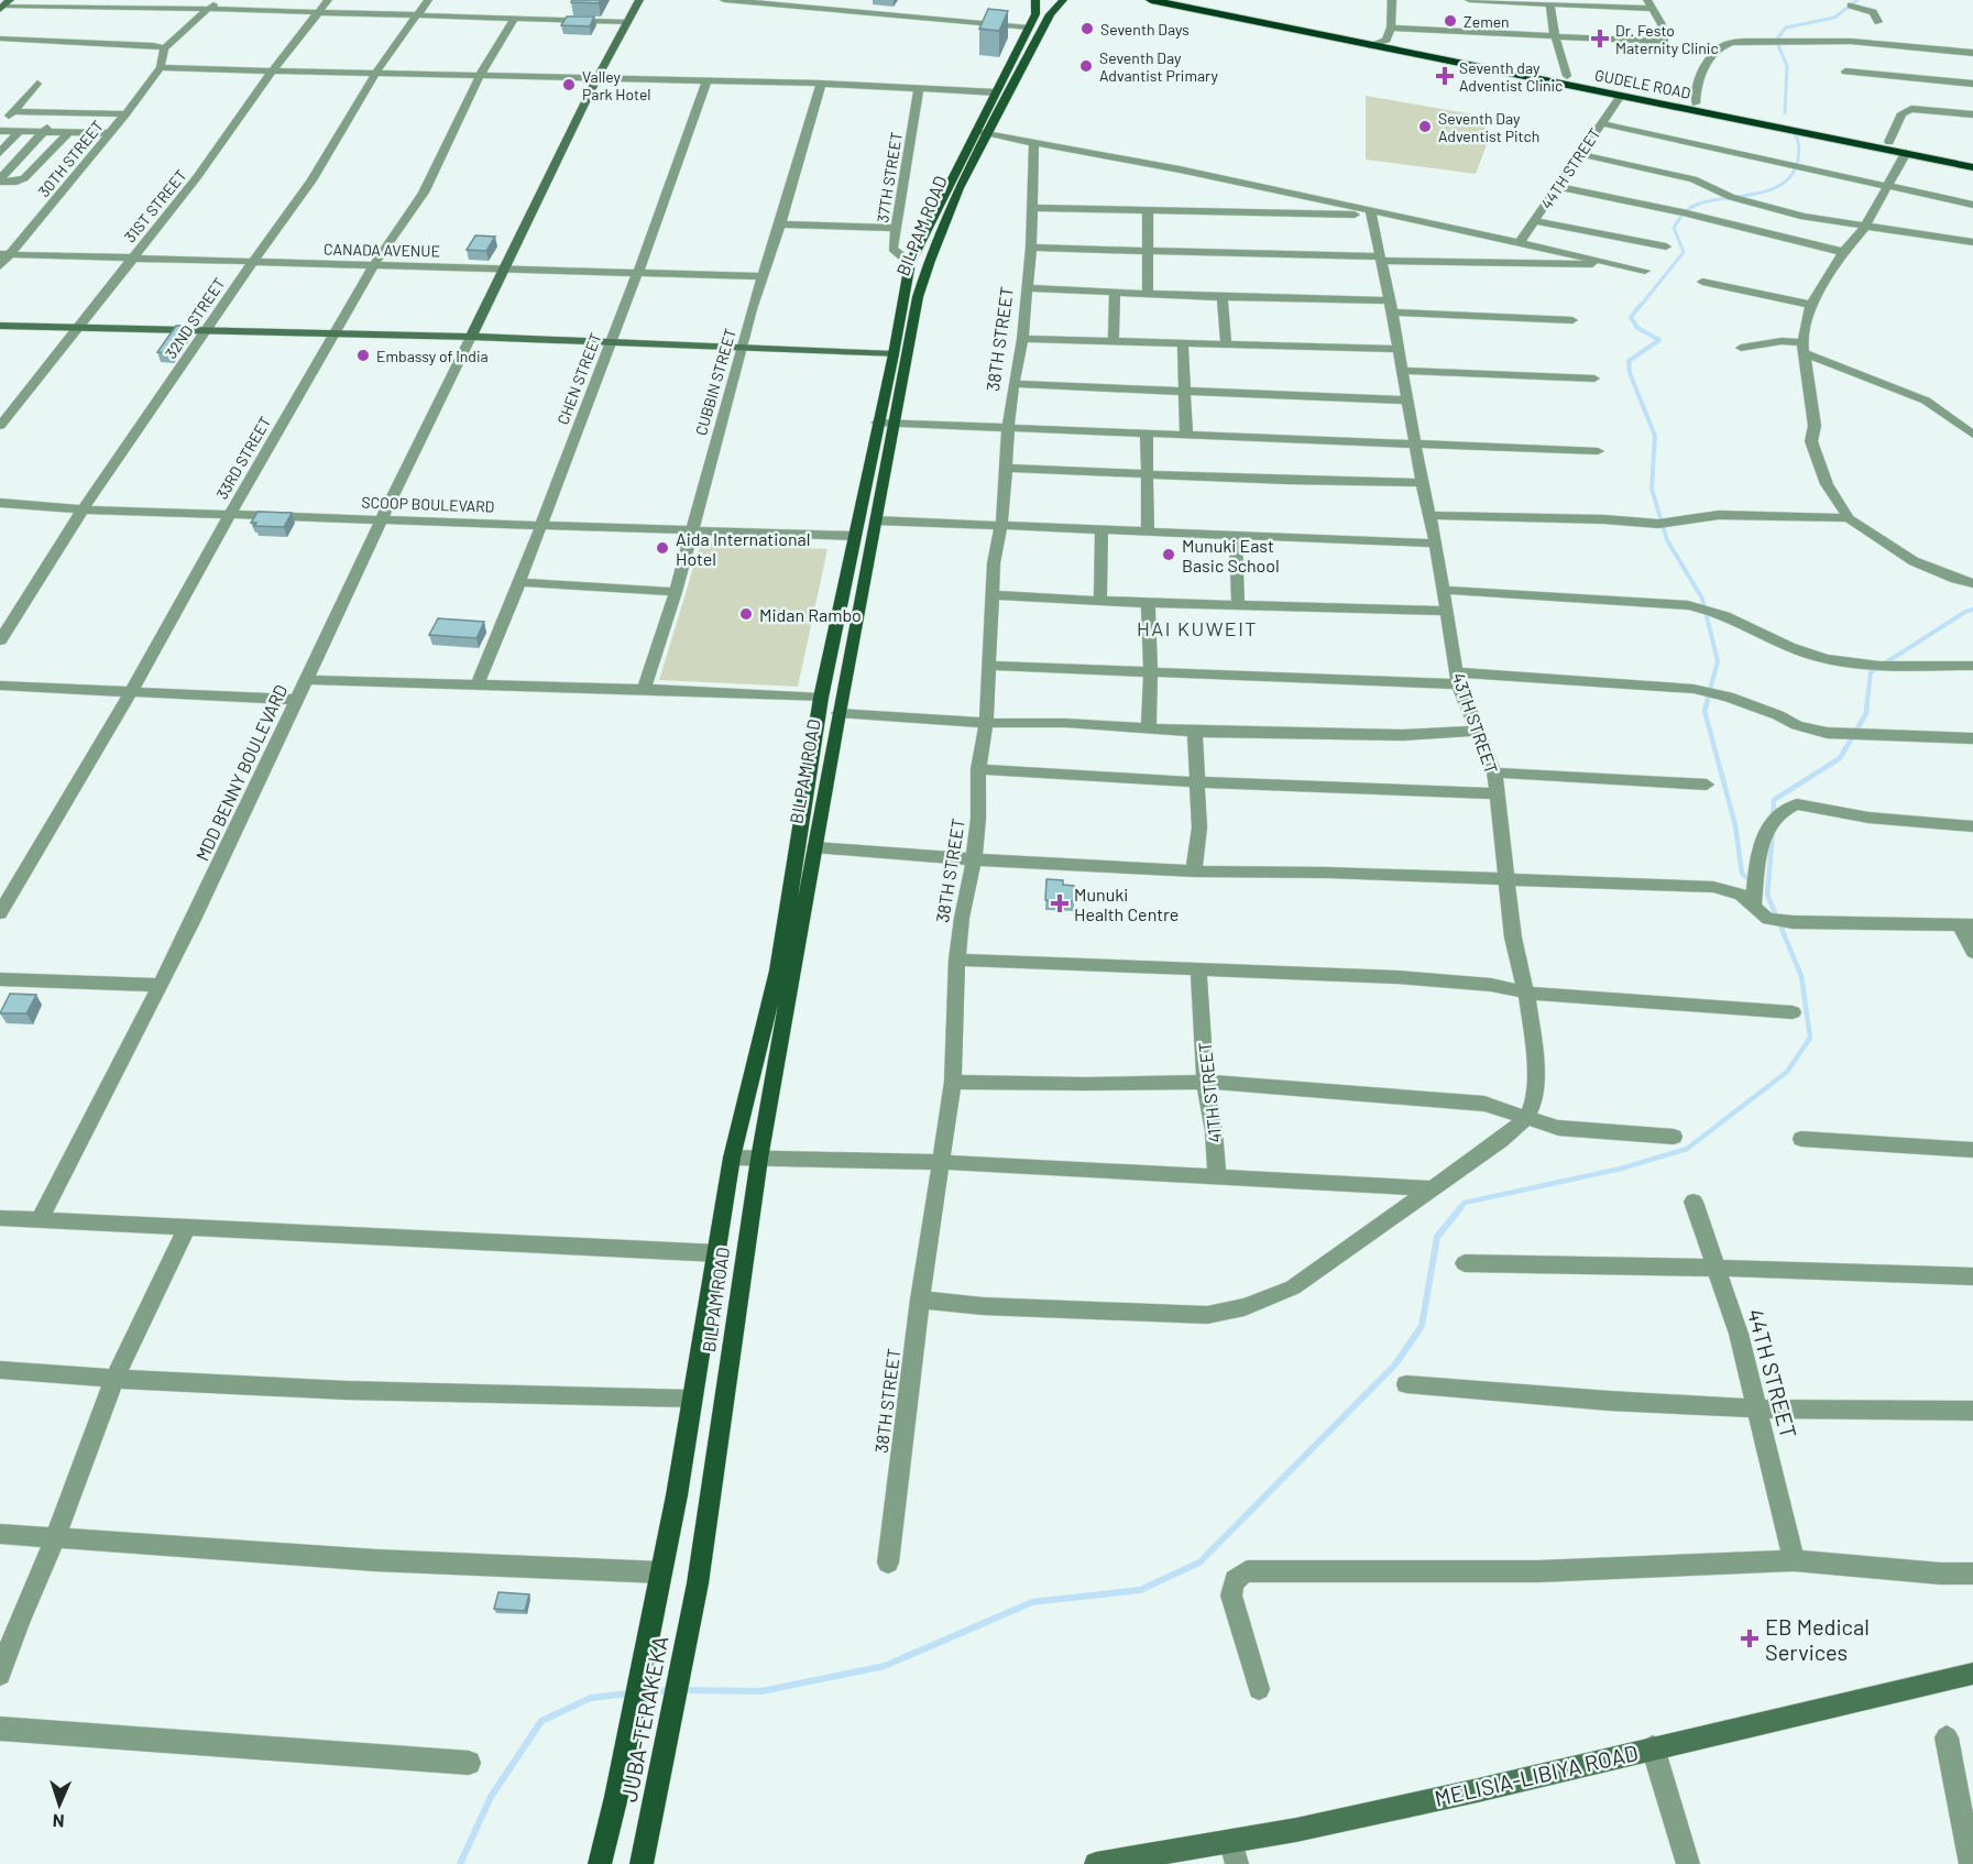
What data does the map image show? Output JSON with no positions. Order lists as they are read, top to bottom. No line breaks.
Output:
{"streets":{"highway":["GUDELE ROAD"],"main road":["BILPAM ROAD","JUBA-TERAKEKA"],"street":["30TH STREET","44TH STREET","37TH STREET","31ST STREET","CANADA AVENUE","32ND STREET","38TH STREET","CHEN STREET","CUBBIN STREET","33RD STREET","SCOOP BOULEVARD","43TH STREET","MDD BENNY BOULEVARD","41TH STREET","MELISIA-LIBIYA ROAD"]},"crossings":[["GUDELE ROAD","44TH STREET"],["30TH STREET","CANADA AVENUE"],["37TH STREET","BILPAM ROAD"],["31ST STREET","CANADA AVENUE"],["BILPAM ROAD","SCOOP BOULEVARD"],["BILPAM ROAD","JUBA-TERAKEKA"],["CANADA AVENUE","32ND STREET"],["CANADA AVENUE","CHEN STREET"],["CANADA AVENUE","CUBBIN STREET"],["CANADA AVENUE","33RD STREET"],["32ND STREET","SCOOP BOULEVARD"],["CHEN STREET","SCOOP BOULEVARD"],["CUBBIN STREET","SCOOP BOULEVARD"],["33RD STREET","SCOOP BOULEVARD"],["SCOOP BOULEVARD","MDD BENNY BOULEVARD"]],"districts":["HAI KUWEIT"],"places":{"other":["Zemen","Seventh Days","Seventh Day Advantist Primary","Valley Park Hotel","Seventh Day Adventist Pitch","Embassy of India","Aida International Hotel","Munuki East Basic School","Midan Rambo"],"health":["Dr. Festo Maternity Clinic","Seventh day Adventist Clinic","Munuki Health Centre","EB Medical Services"]},"north":"bottom"}
